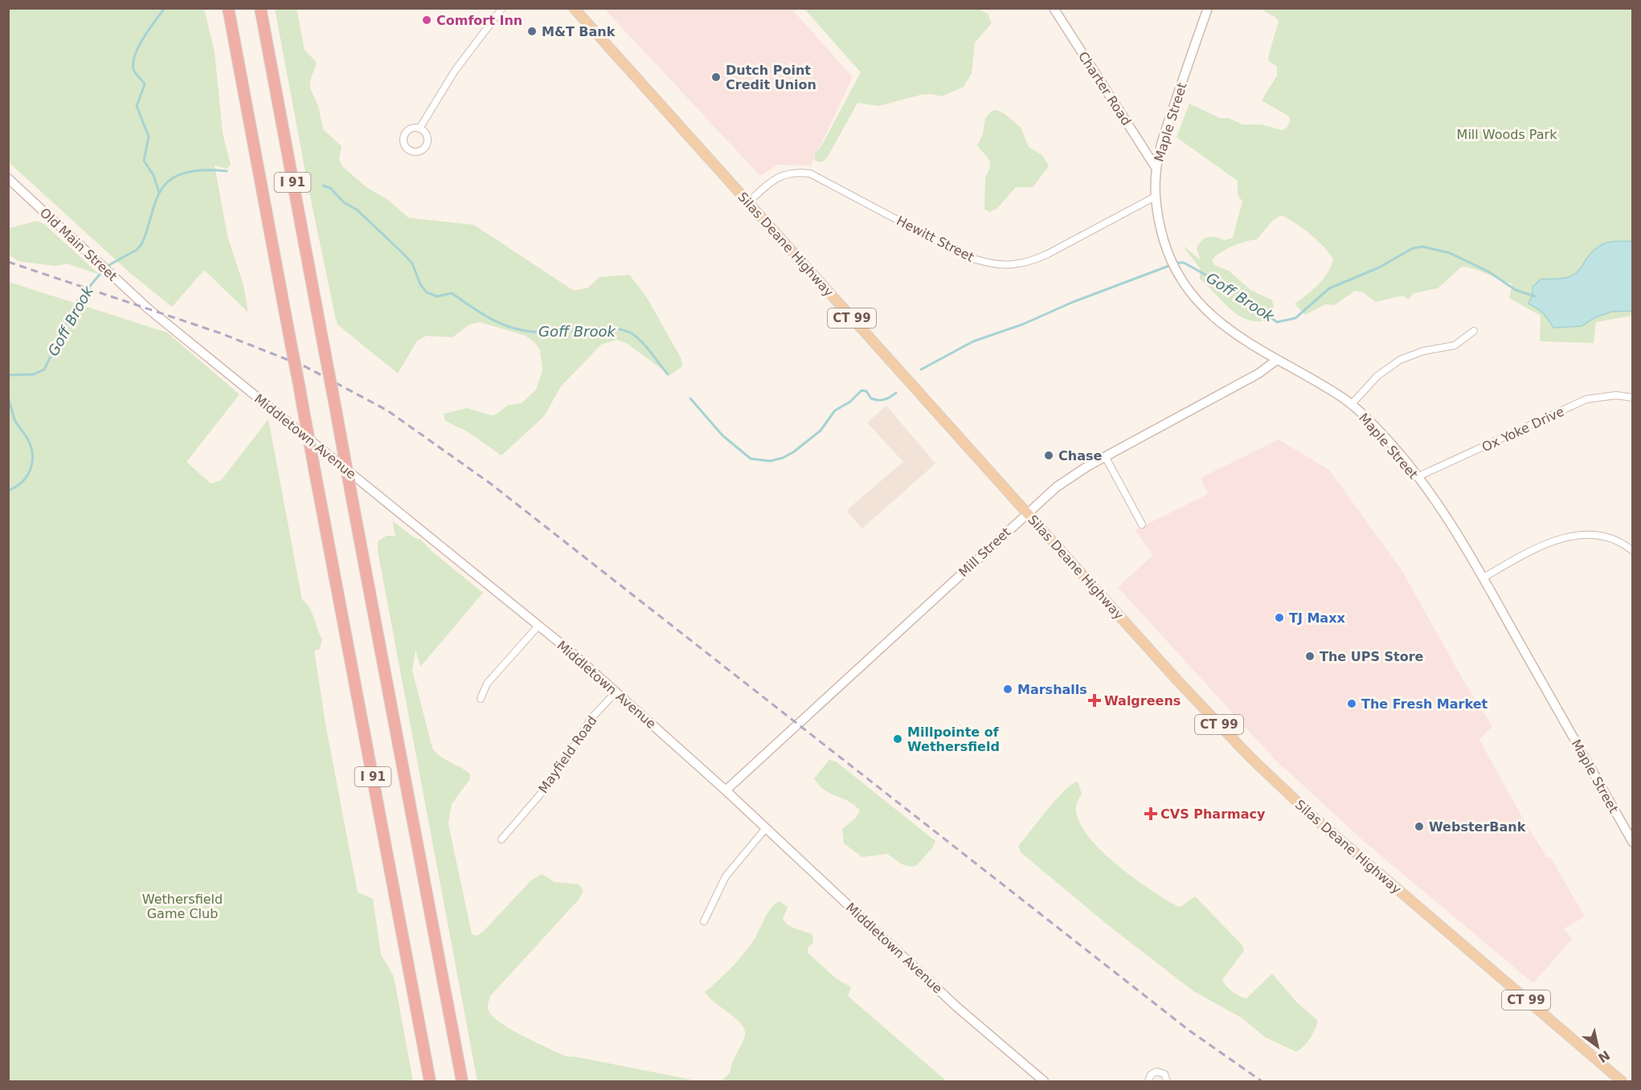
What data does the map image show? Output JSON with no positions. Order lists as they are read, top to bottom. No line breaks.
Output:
{"streets":{"highway":["I 91"],"main road":["Silas Deane Highway","CT 99"],"street":["Charter Road","Maple Street","Hewitt Street","Old Main Street","Ox Yoke Drive","Middletown Avenue","Mill Street","Mayfield Road"]},"crossings":[["Charter Road","Maple Street"],["Maple Street","Hewitt Street"],["Maple Street","Ox Yoke Drive"],["Maple Street","Mill Street"],["Hewitt Street","Silas Deane Highway"],["Old Main Street","Middletown Avenue"],["Silas Deane Highway","Mill Street"],["Middletown Avenue","Mill Street"],["Middletown Avenue","Mayfield Road"]],"water":["Goff Brook"],"parks":["Mill Woods Park","Wethersfield Game Club"],"places":{"other":["Comfort Inn","M&T Bank","Dutch Point Credit Union","Chase","TJ Maxx","The UPS Store","Marshalls","The Fresh Market","Millpointe of Wethersfield","WebsterBank"],"health":["Walgreens","CVS Pharmacy"]},"north":"bottom right"}
